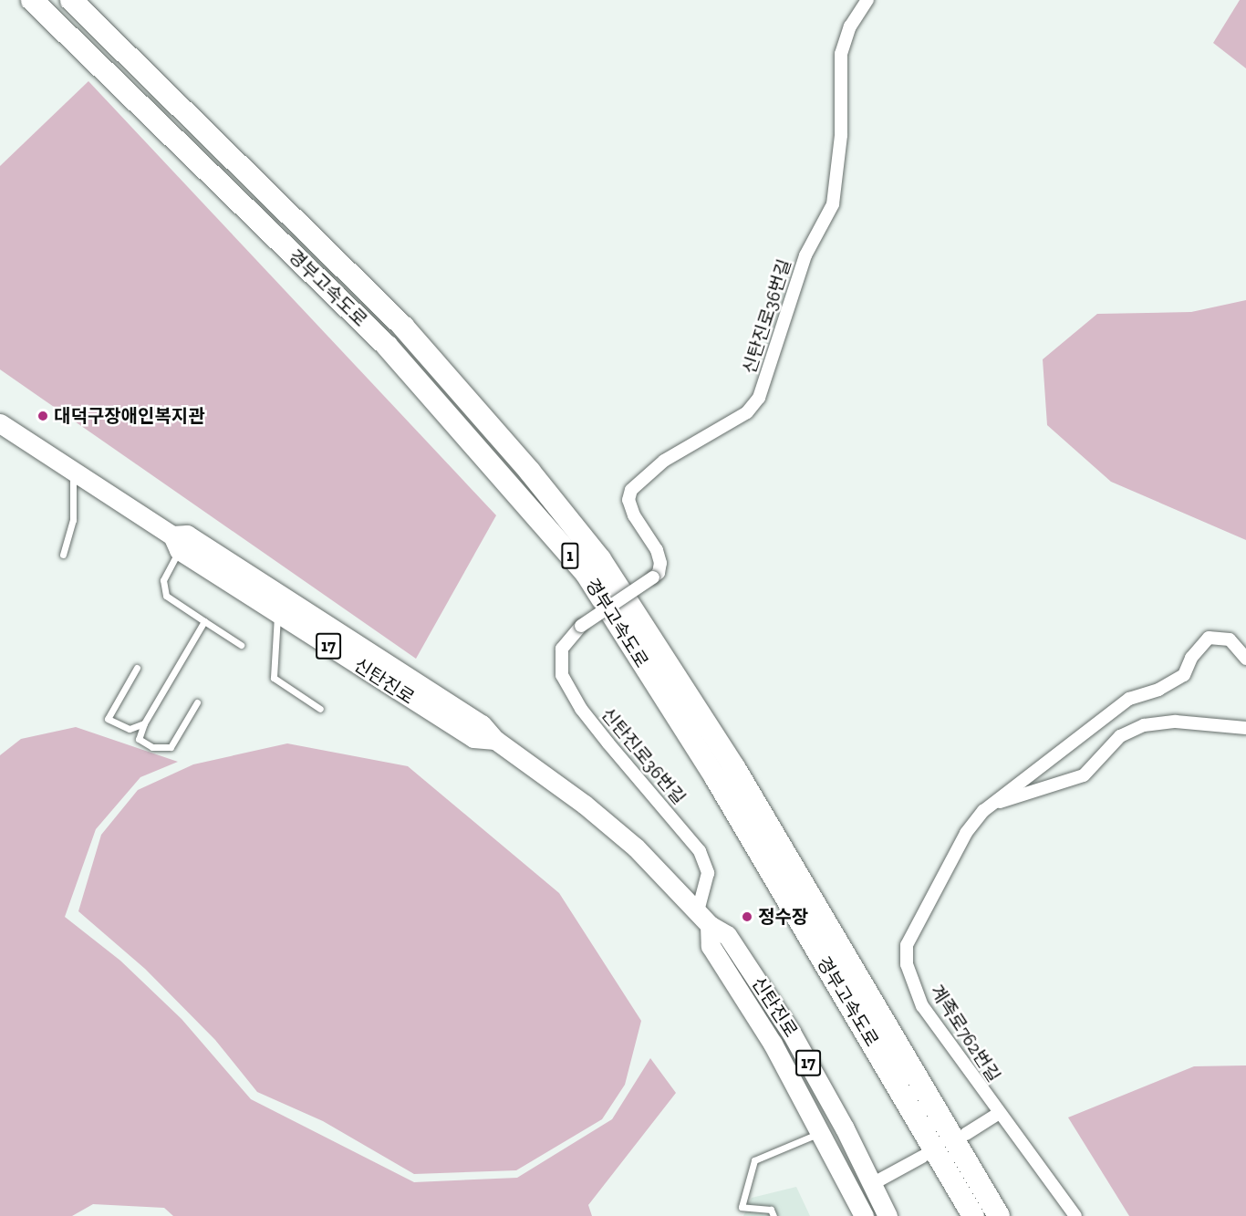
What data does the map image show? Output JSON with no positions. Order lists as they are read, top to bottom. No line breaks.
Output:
{"streets":{"highway":["경부고속도로","1"],"main road":["17","신탄진로"],"street":["신탄진로36번길","계족로762번길"]},"crossings":[["신탄진로36번길","신탄진로"]],"places":["대덕구장애인복지관","정수장"]}
